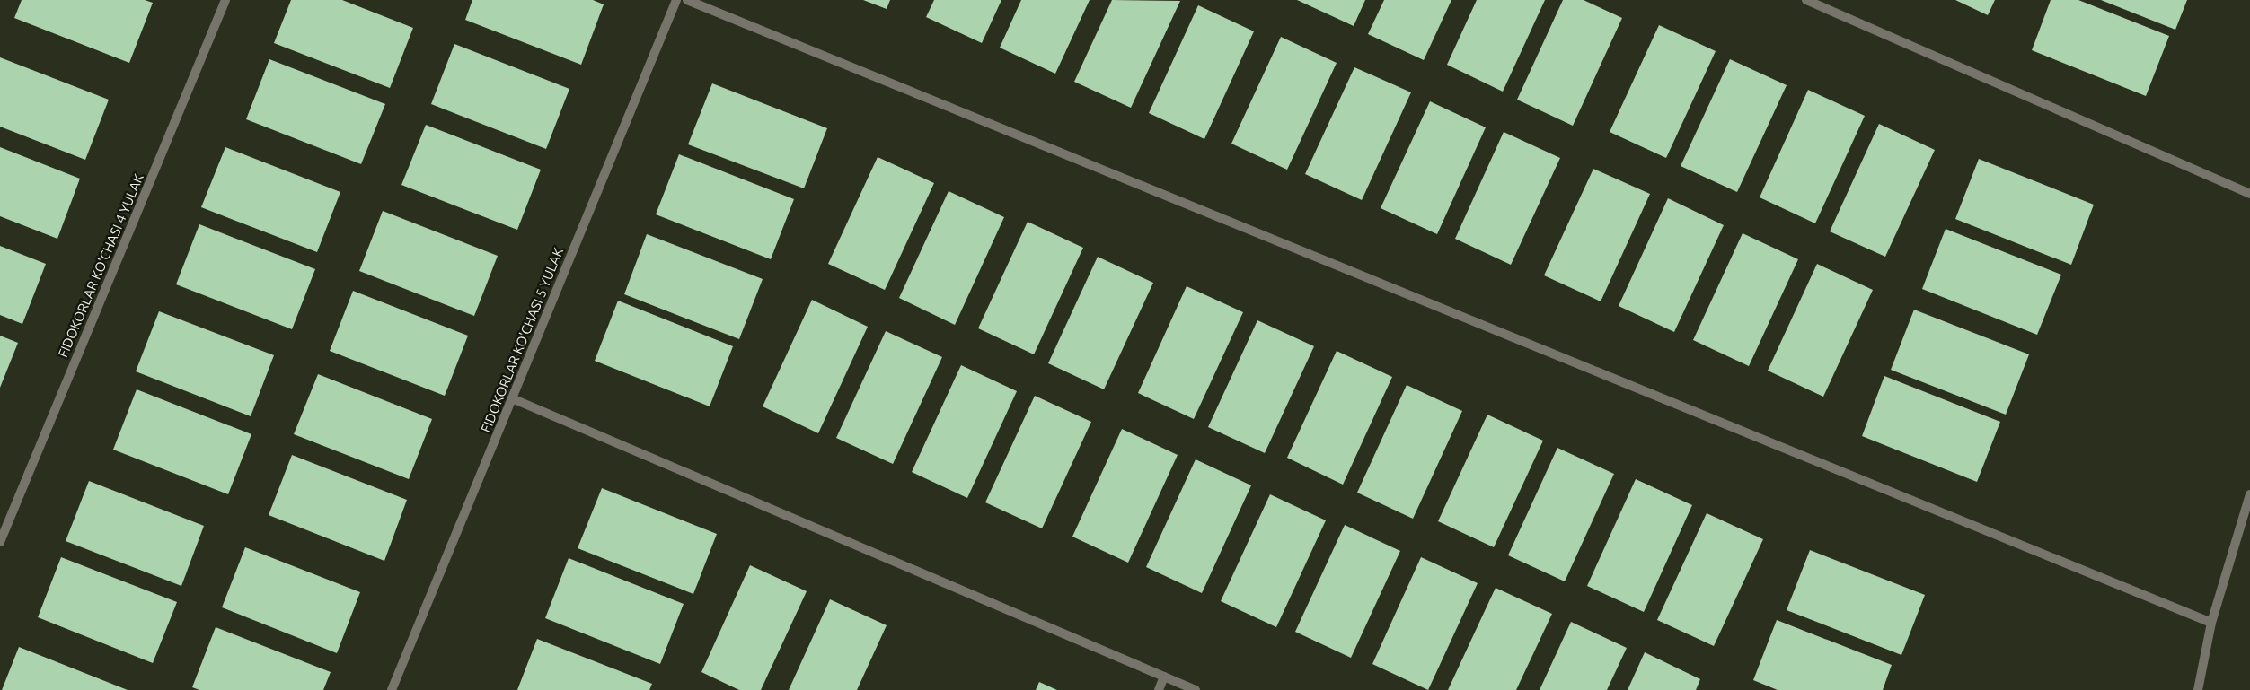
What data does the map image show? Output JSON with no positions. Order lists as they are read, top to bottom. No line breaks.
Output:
{"streets":{"street":["FIDOKORLAR KO'CHASI 4 YULAK","FIDOKORLAR KO'CHASI 5 YULAK"]}}
